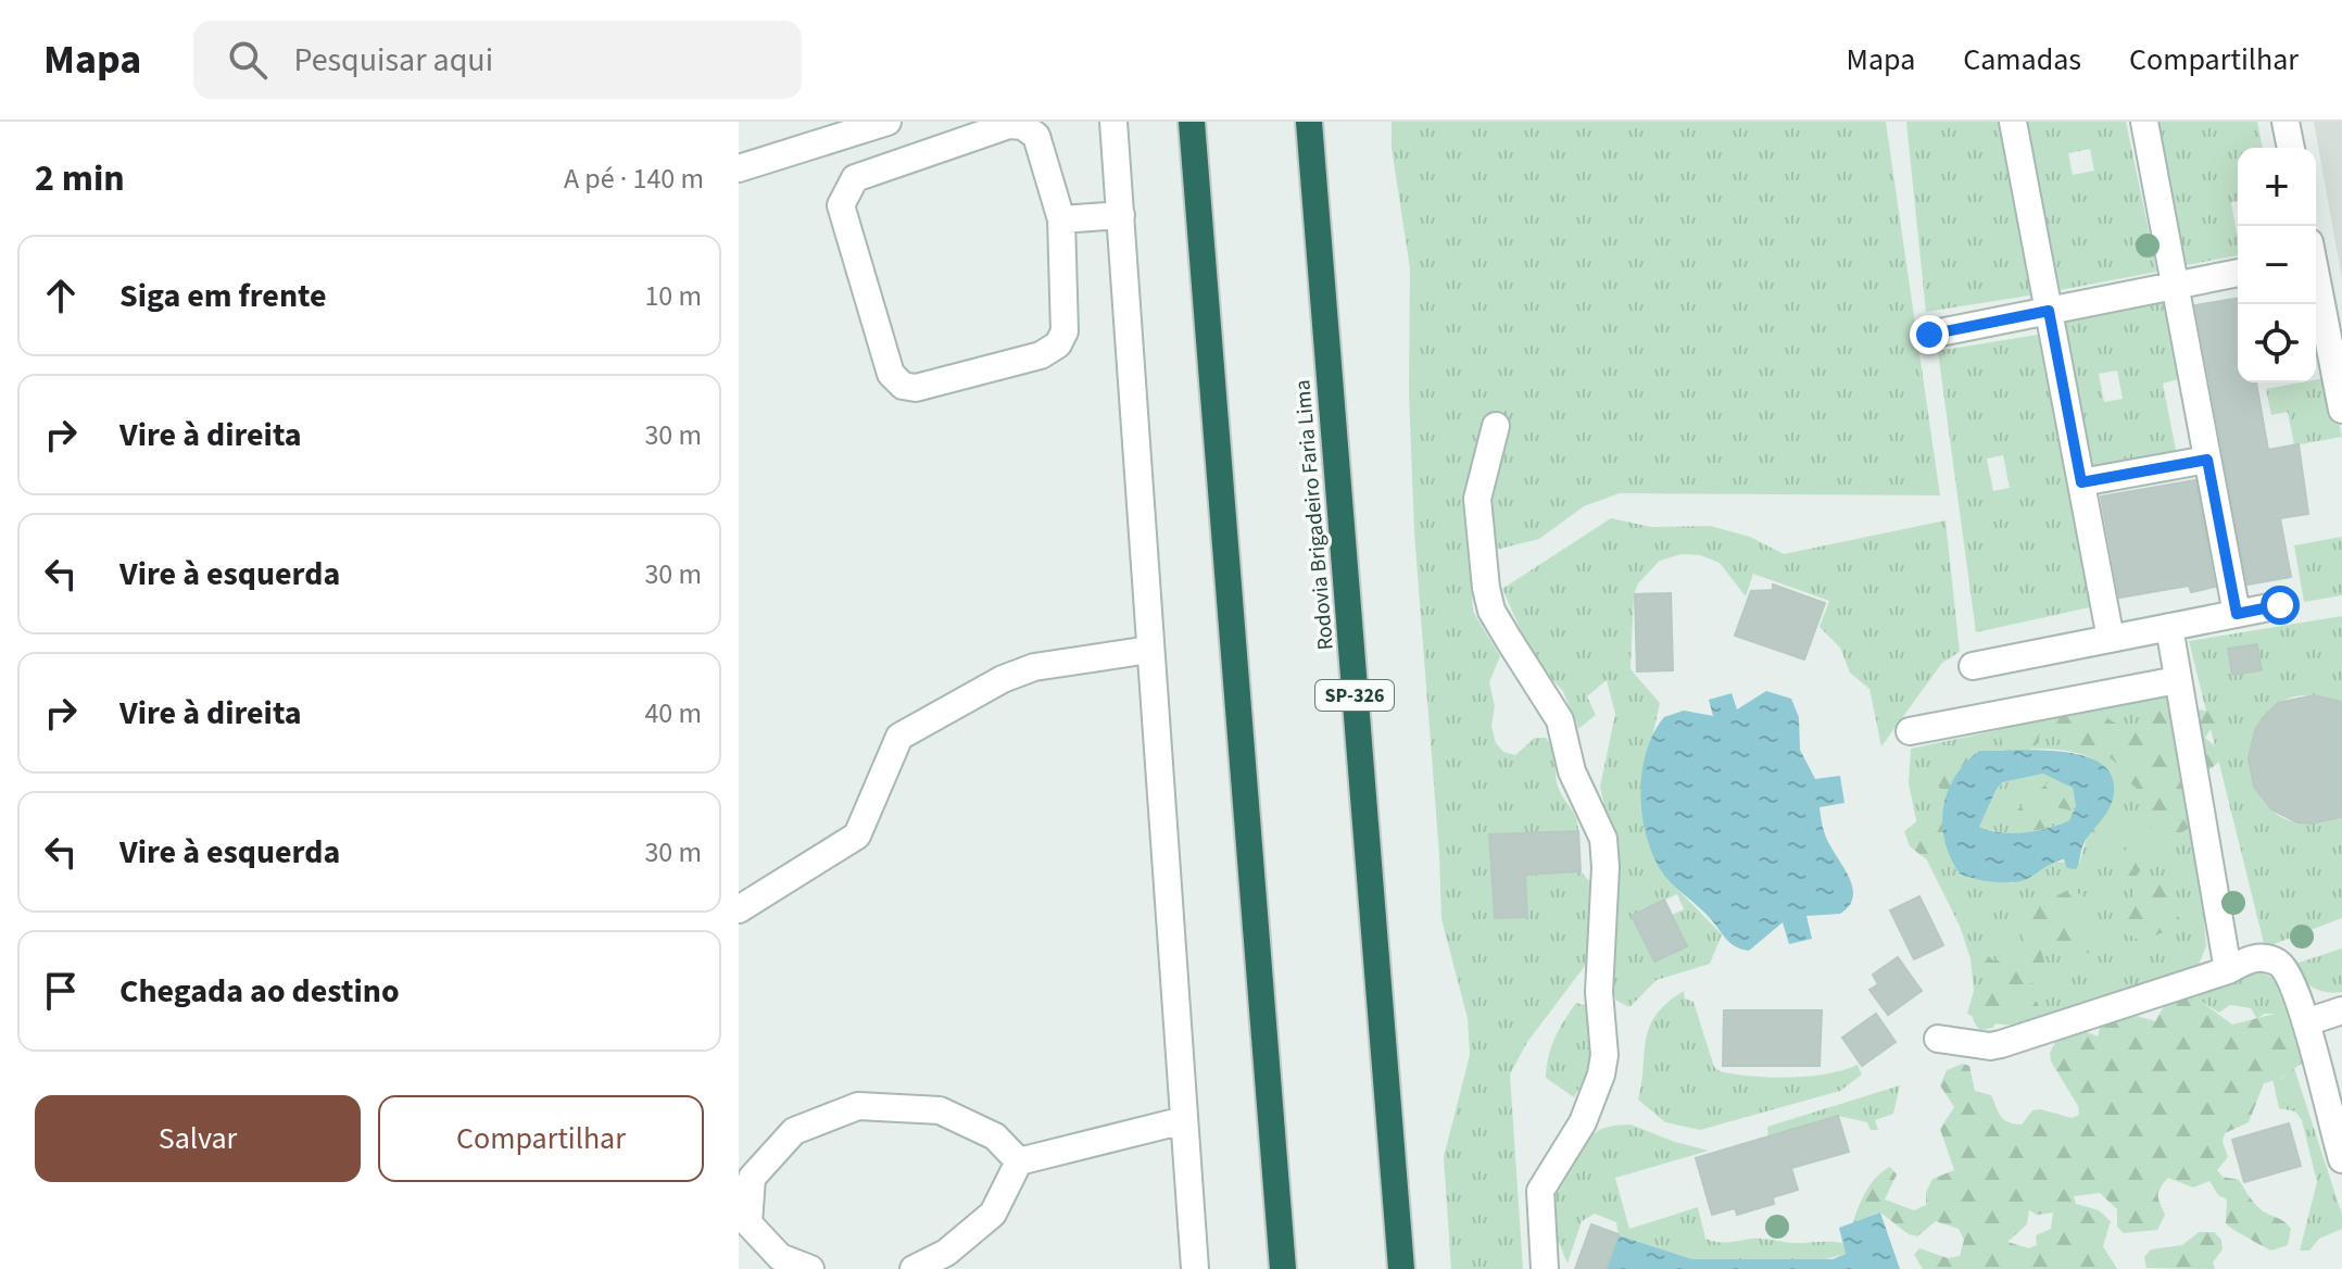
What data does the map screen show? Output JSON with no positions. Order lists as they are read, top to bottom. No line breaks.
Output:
{"streets":{"highway":["Rodovia Brigadeiro Faria Lima","SP-326"]},"page":{"header":"Mapa","search":"Pesquisar aqui","nav":["Mapa","Camadas","Compartilhar"],"heading":["2 min","A pé · 140 m"],"map_buttons":["+","−"],"list":[["Siga em frente","10 m"],["Vire à direita","30 m"],["Vire à esquerda","30 m"],["Vire à direita","40 m"],["Vire à esquerda","30 m"],"Chegada ao destino"],"buttons":["Salvar","Compartilhar"]}}
